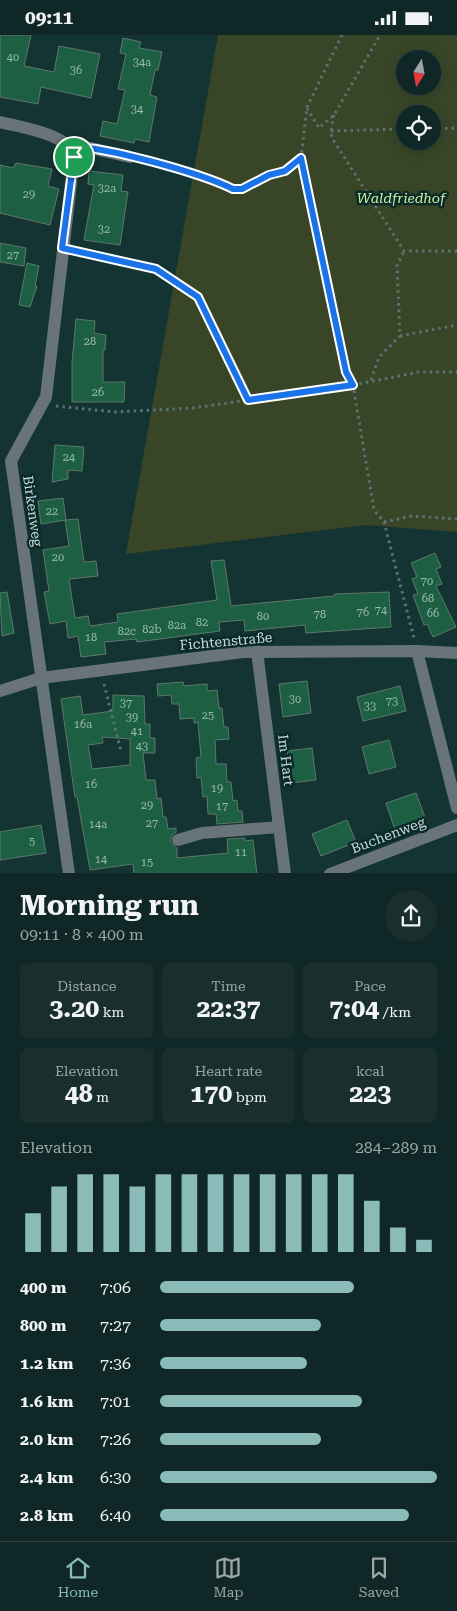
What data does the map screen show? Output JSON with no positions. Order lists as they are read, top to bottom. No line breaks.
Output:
{"streets":{"street":["Birkenweg","Fichtenstraße","Im Hart","Buchenweg"]},"crossings":[["Birkenweg","Fichtenstraße"],["Fichtenstraße","Im Hart"]],"parks":["Waldfriedhof"],"house_numbers":["40","34a","36","34","32a","29","32","27","28","26","24","22","20","70","68","74","76","66","78","80","82","82a","82b","82c","18","30","73","37","33","25","39","16a","41","43","16","19","29","17","27","14a","5","11","14","15"],"north":"bottom","page":{"status":"09:11","heading":["Morning run","09:11 · 8 × 400 m"],"stats":[["Distance","3.20 km"],["Time","22:37"],["Pace","7:04 /km"],["Elevation","48 m"],["Heart rate","170 bpm"],["kcal","223"]],"chart":["Elevation","284–289 m"],"list":[{"name":"400 m","note":"7:06"},{"name":"800 m","note":"7:27"},{"name":"1.2 km","note":"7:36"},{"name":"1.6 km","note":"7:01"},{"name":"2.0 km","note":"7:26"},{"name":"2.4 km","note":"6:30"},{"name":"2.8 km","note":"6:40"}],"tabs":["Home","Map","Saved"]}}
